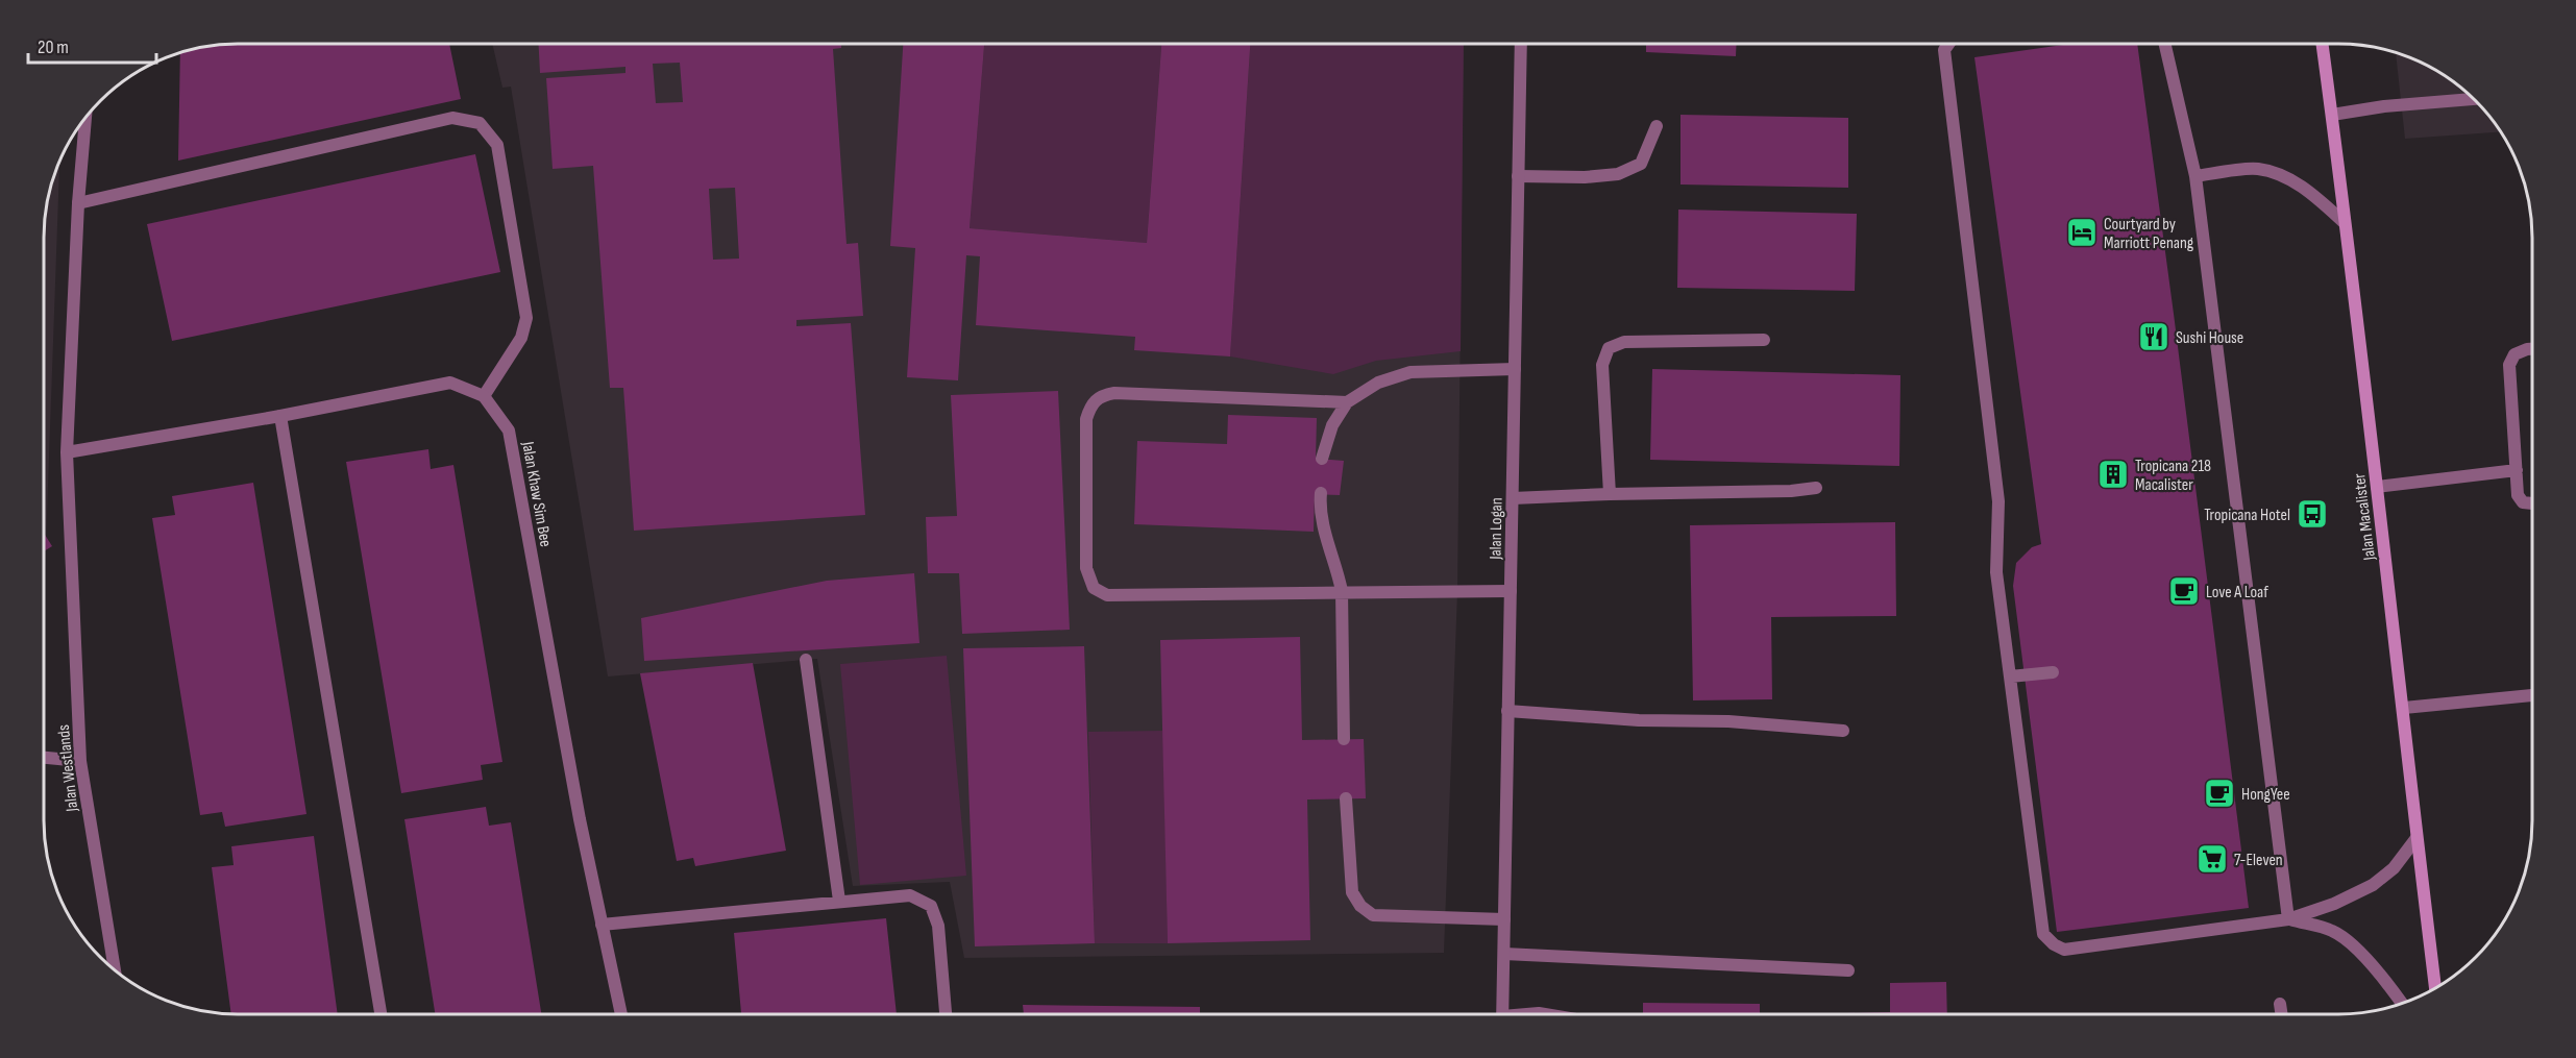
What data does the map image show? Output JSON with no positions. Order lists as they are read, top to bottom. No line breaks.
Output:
{"streets":{"main road":["Jalan Macalister"],"street":["Jalan Khaw Sim Bee","Jalan Logan","Jalan Westlands"]},"places":{"hotel":["Courtyard by Marriott Penang"],"restaurant":["Sushi House"],"building":["Tropicana 218 Macalister"],"bus stop":["Tropicana Hotel"],"cafe":["Love A Loaf","HongYee"],"supermarket":["7-Eleven"]},"scale_bar":"20 m"}
